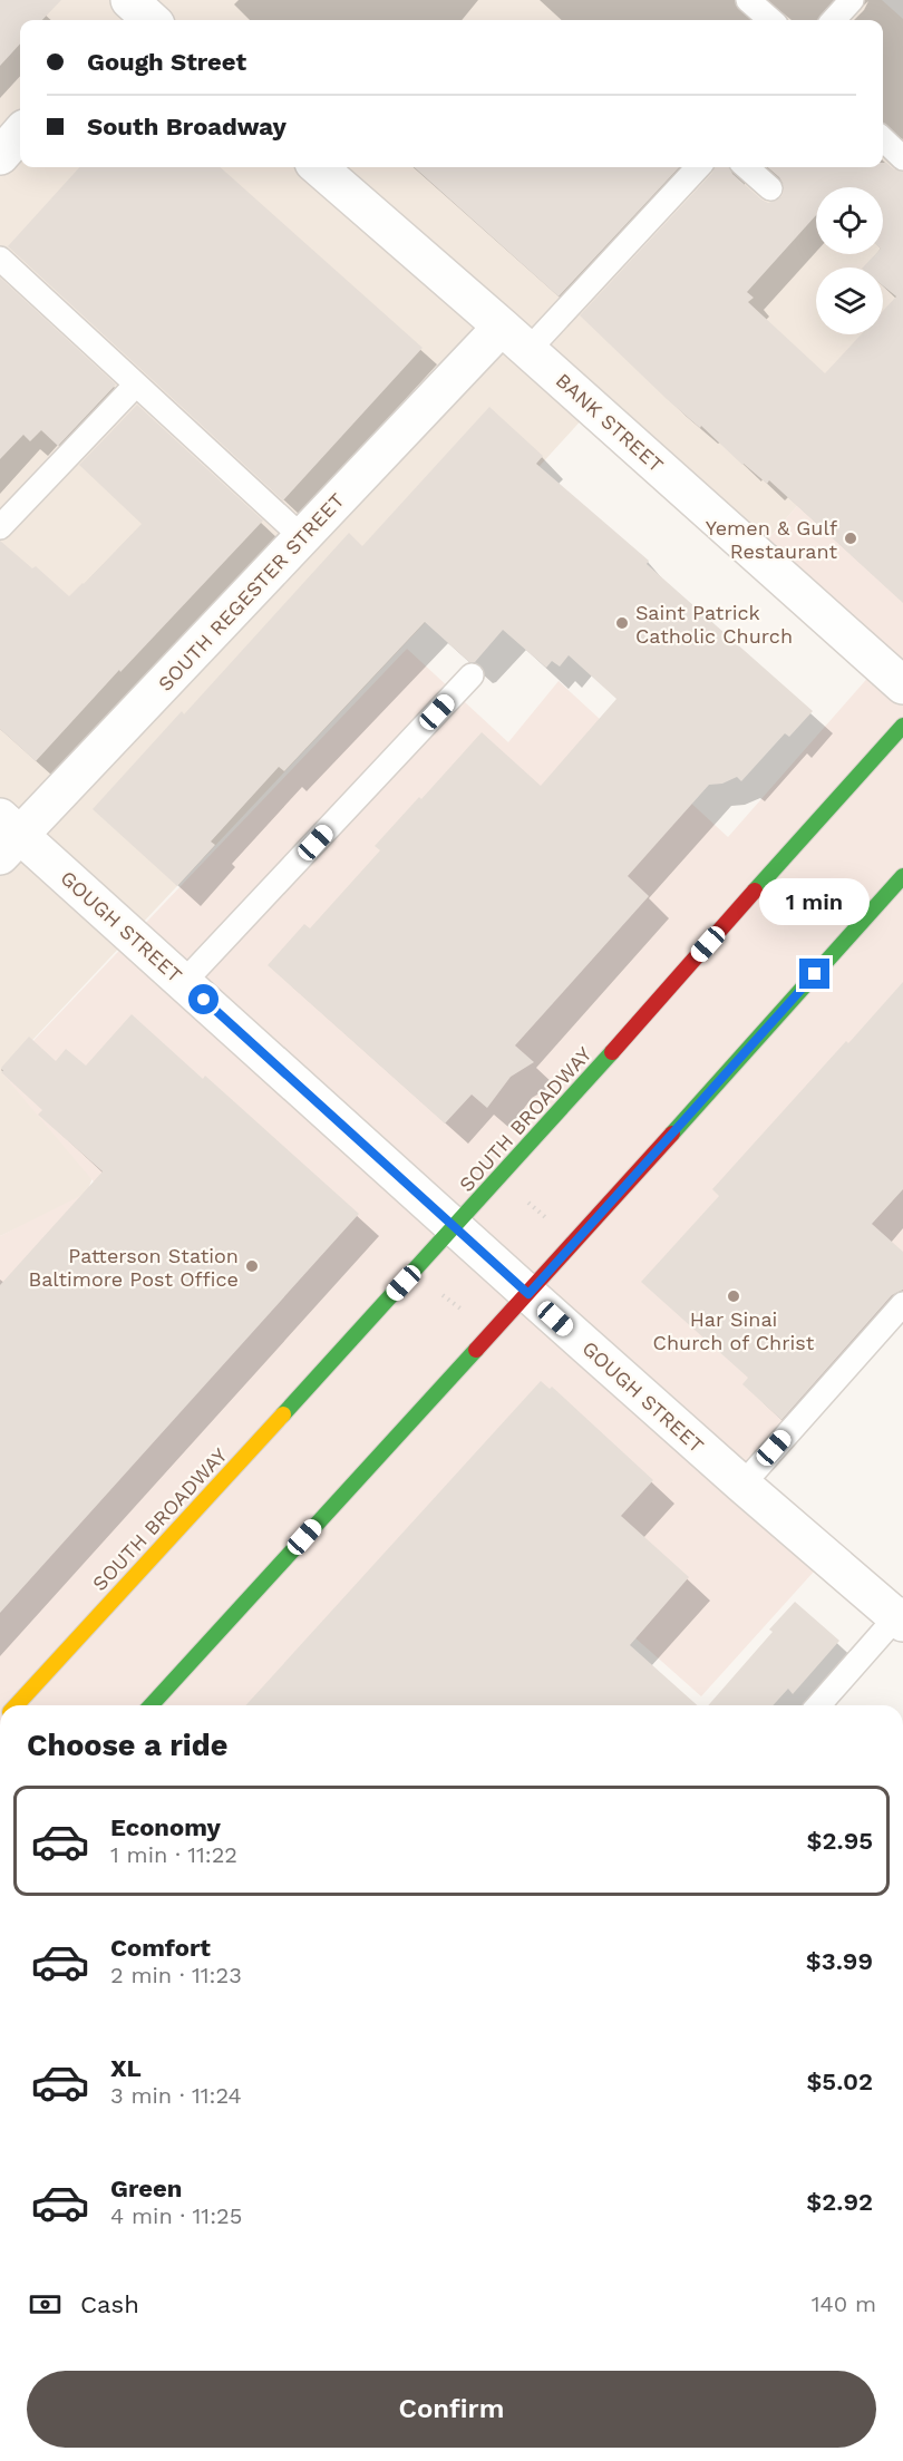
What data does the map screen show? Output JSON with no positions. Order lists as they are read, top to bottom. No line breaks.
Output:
{"streets":{"main road":["SOUTH BROADWAY"],"street":["BANK STREET","SOUTH REGESTER STREET","GOUGH STREET"]},"crossings":[["BANK STREET","SOUTH REGESTER STREET"],["SOUTH REGESTER STREET","GOUGH STREET"],["GOUGH STREET","SOUTH BROADWAY"]],"places":["Yemen & Gulf Restaurant","Saint Patrick Catholic Church","Patterson Station Baltimore Post Office","Har Sinai Church of Christ"],"page":{"banner":["Gough Street","South Broadway"],"bubble":"1 min","heading":"Choose a ride","list":[{"name":"Economy","note":"1 min · 11:22","value":"$2.95"},{"name":"Comfort","note":"2 min · 11:23","value":"$3.99"},{"name":"XL","note":"3 min · 11:24","value":"$5.02"},{"name":"Green","note":"4 min · 11:25","value":"$2.92"}],"pay":["Cash","140 m"],"buttons":"Confirm"}}
